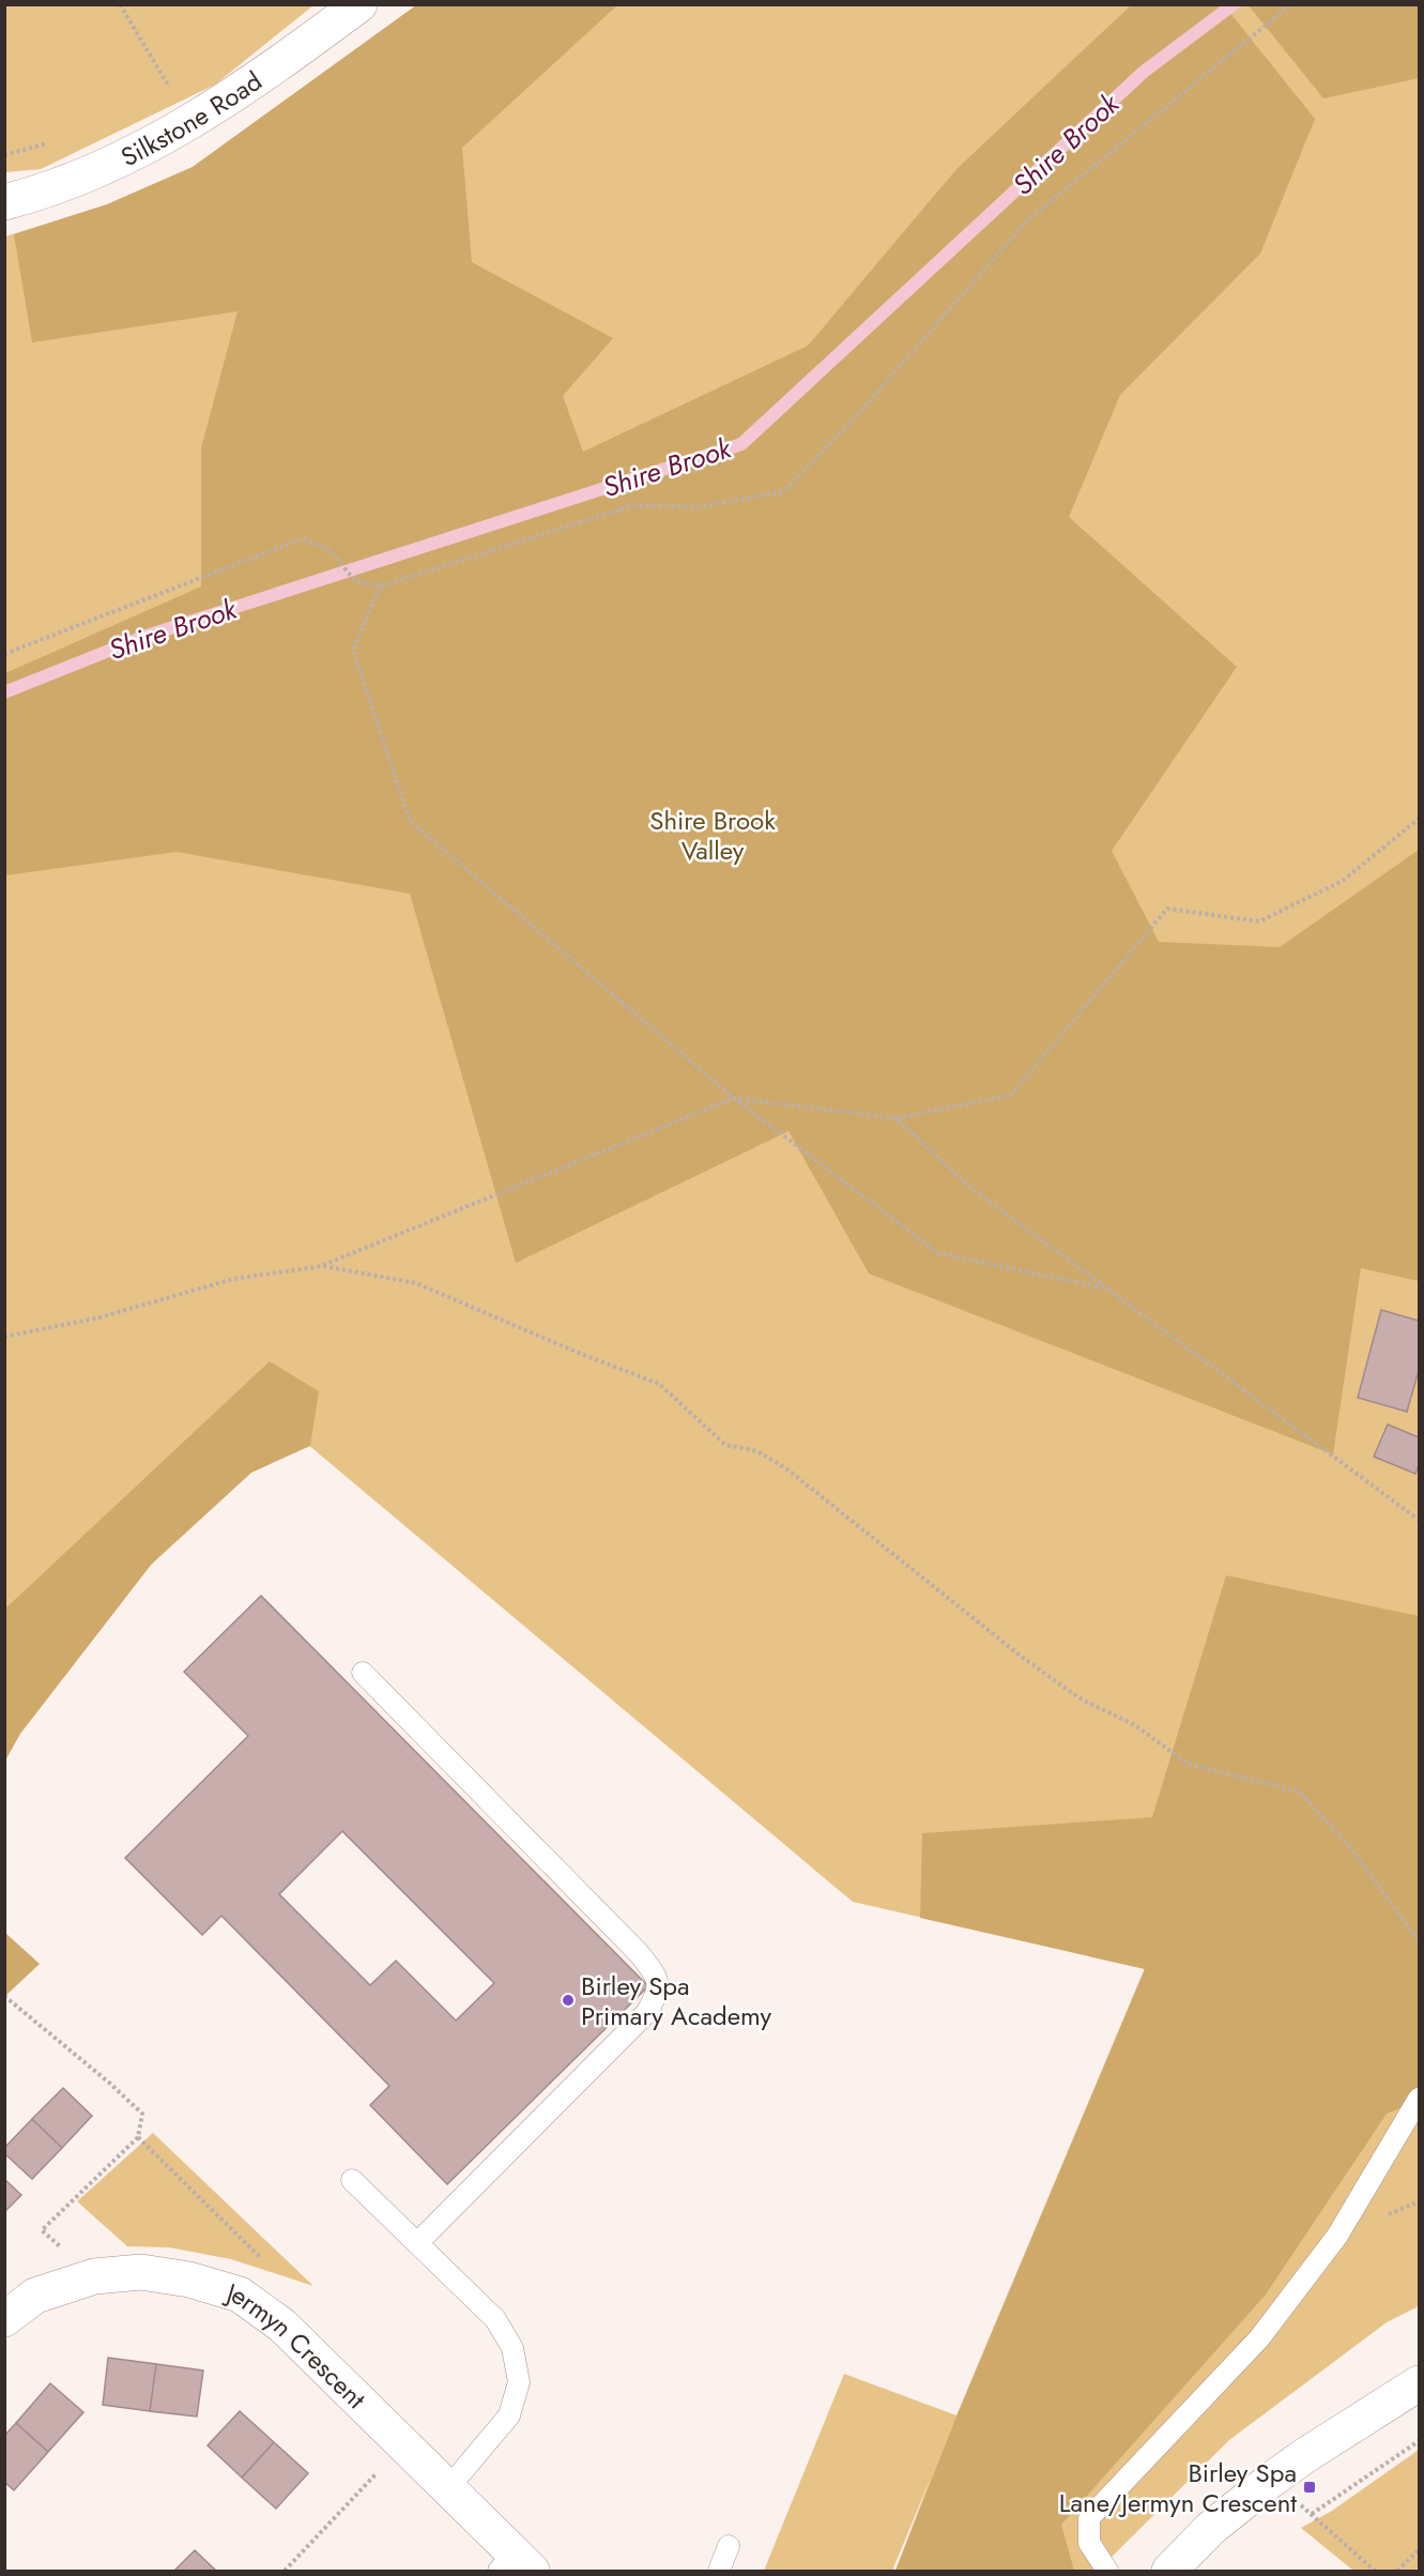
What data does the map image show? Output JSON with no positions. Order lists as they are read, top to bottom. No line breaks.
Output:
{"streets":{"street":["Silkstone Road","Jermyn Crescent"]},"water":["Shire Brook"],"parks":["Shire Brook Valley"],"places":{"other":["Birley Spa Primary Academy"],"transit":["Birley Spa Lane/Jermyn Crescent"]}}
